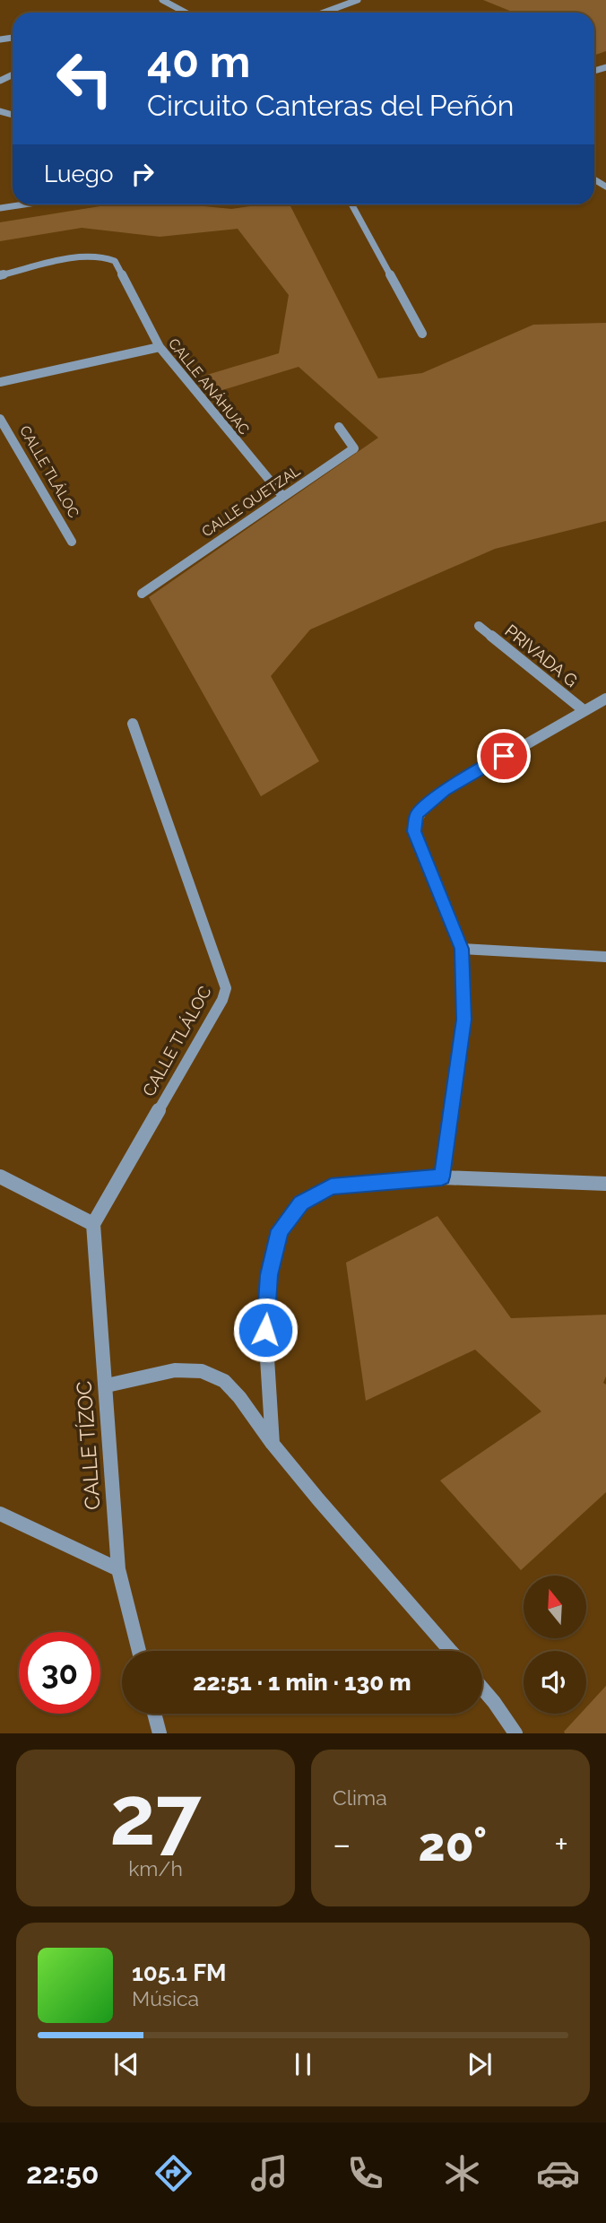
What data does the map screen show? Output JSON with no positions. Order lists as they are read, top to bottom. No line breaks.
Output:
{"streets":{"street":["CALLE ANÁHUAC","CALLE TLÁLOC","CALLE QUETZAL","PRIVADA G","CALLE TÍZOC"]},"crossings":[["CALLE ANÁHUAC","CALLE QUETZAL"],["CALLE TLÁLOC","CALLE TÍZOC"]],"north":"top","page":{"turn":["40 m","Circuito Canteras del Peñón"],"then":"Luego","limit":"30","trip":"22:51 · 1 min · 130 m","tile":[["27","km/h"],"Clima"],"heat":["−","20°","+"],"song":["105.1 FM","Música"],"tabs":"22:50"}}
